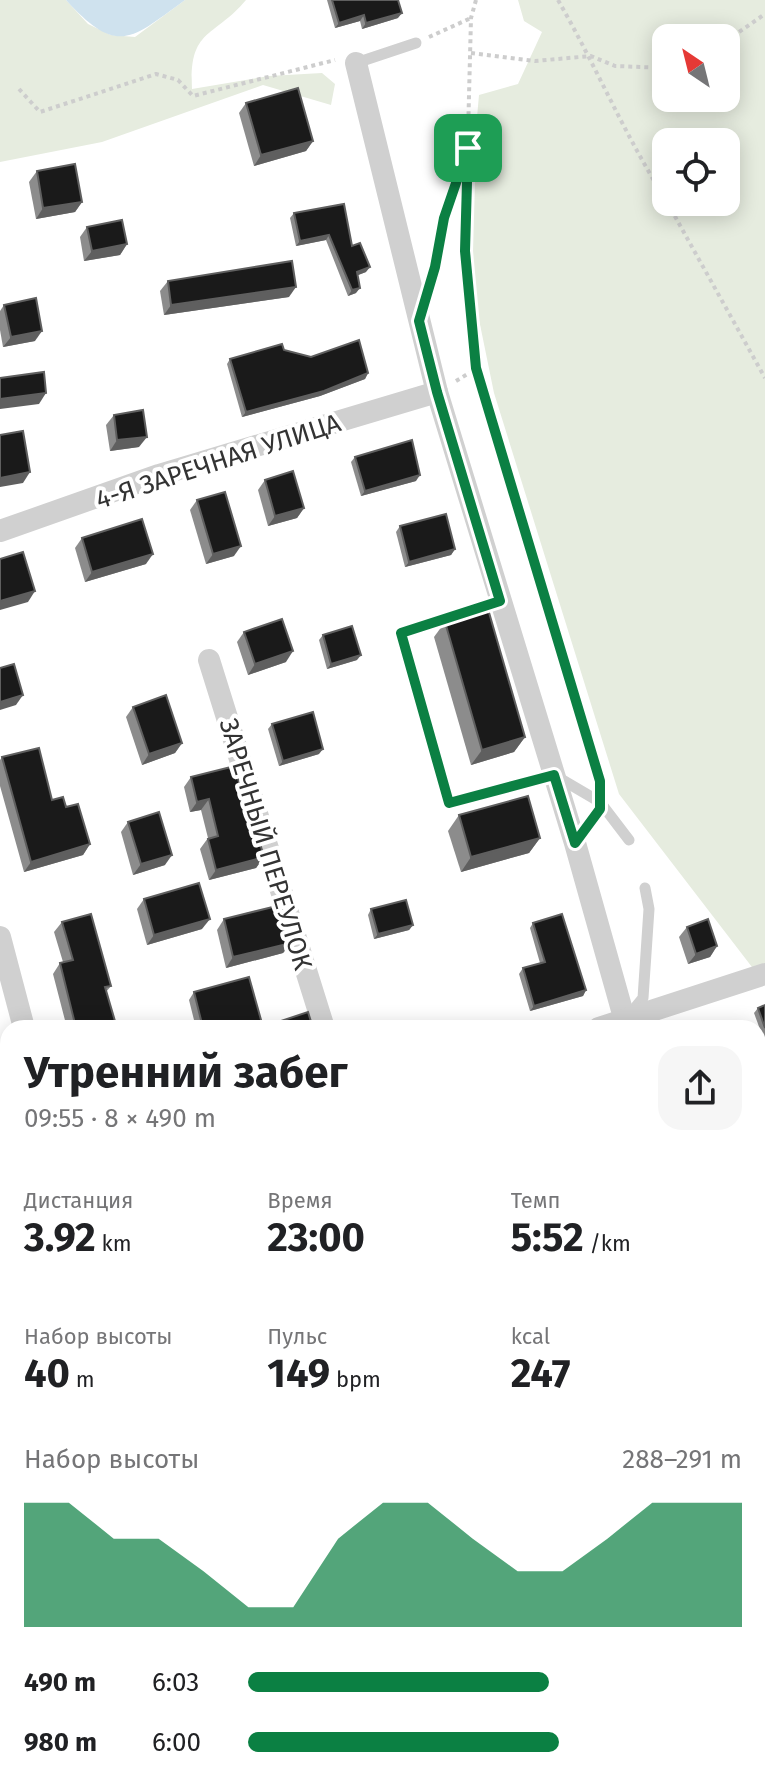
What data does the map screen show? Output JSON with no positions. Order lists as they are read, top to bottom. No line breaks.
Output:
{"streets":{"street":["4-Я ЗАРЕЧНАЯ УЛИЦА","ЗАРЕЧНЫЙ ПЕРЕУЛОК"]},"north":"top left","page":{"heading":["Утренний забег","09:55 · 8 × 490 m"],"stats":[["Дистанция","3.92 km"],["Время","23:00"],["Темп","5:52 /km"],["Набор высоты","40 m"],["Пульс","149 bpm"],["kcal","247"]],"chart":["Набор высоты","288–291 m"],"list":[{"name":"490 m","note":"6:03"},{"name":"980 m","note":"6:00"}]}}
